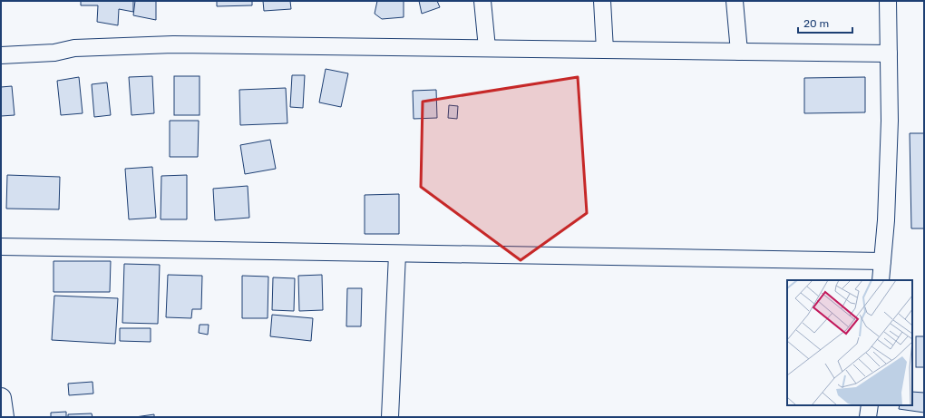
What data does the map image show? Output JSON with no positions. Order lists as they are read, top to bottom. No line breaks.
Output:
{"scale_bar":"20 m"}
